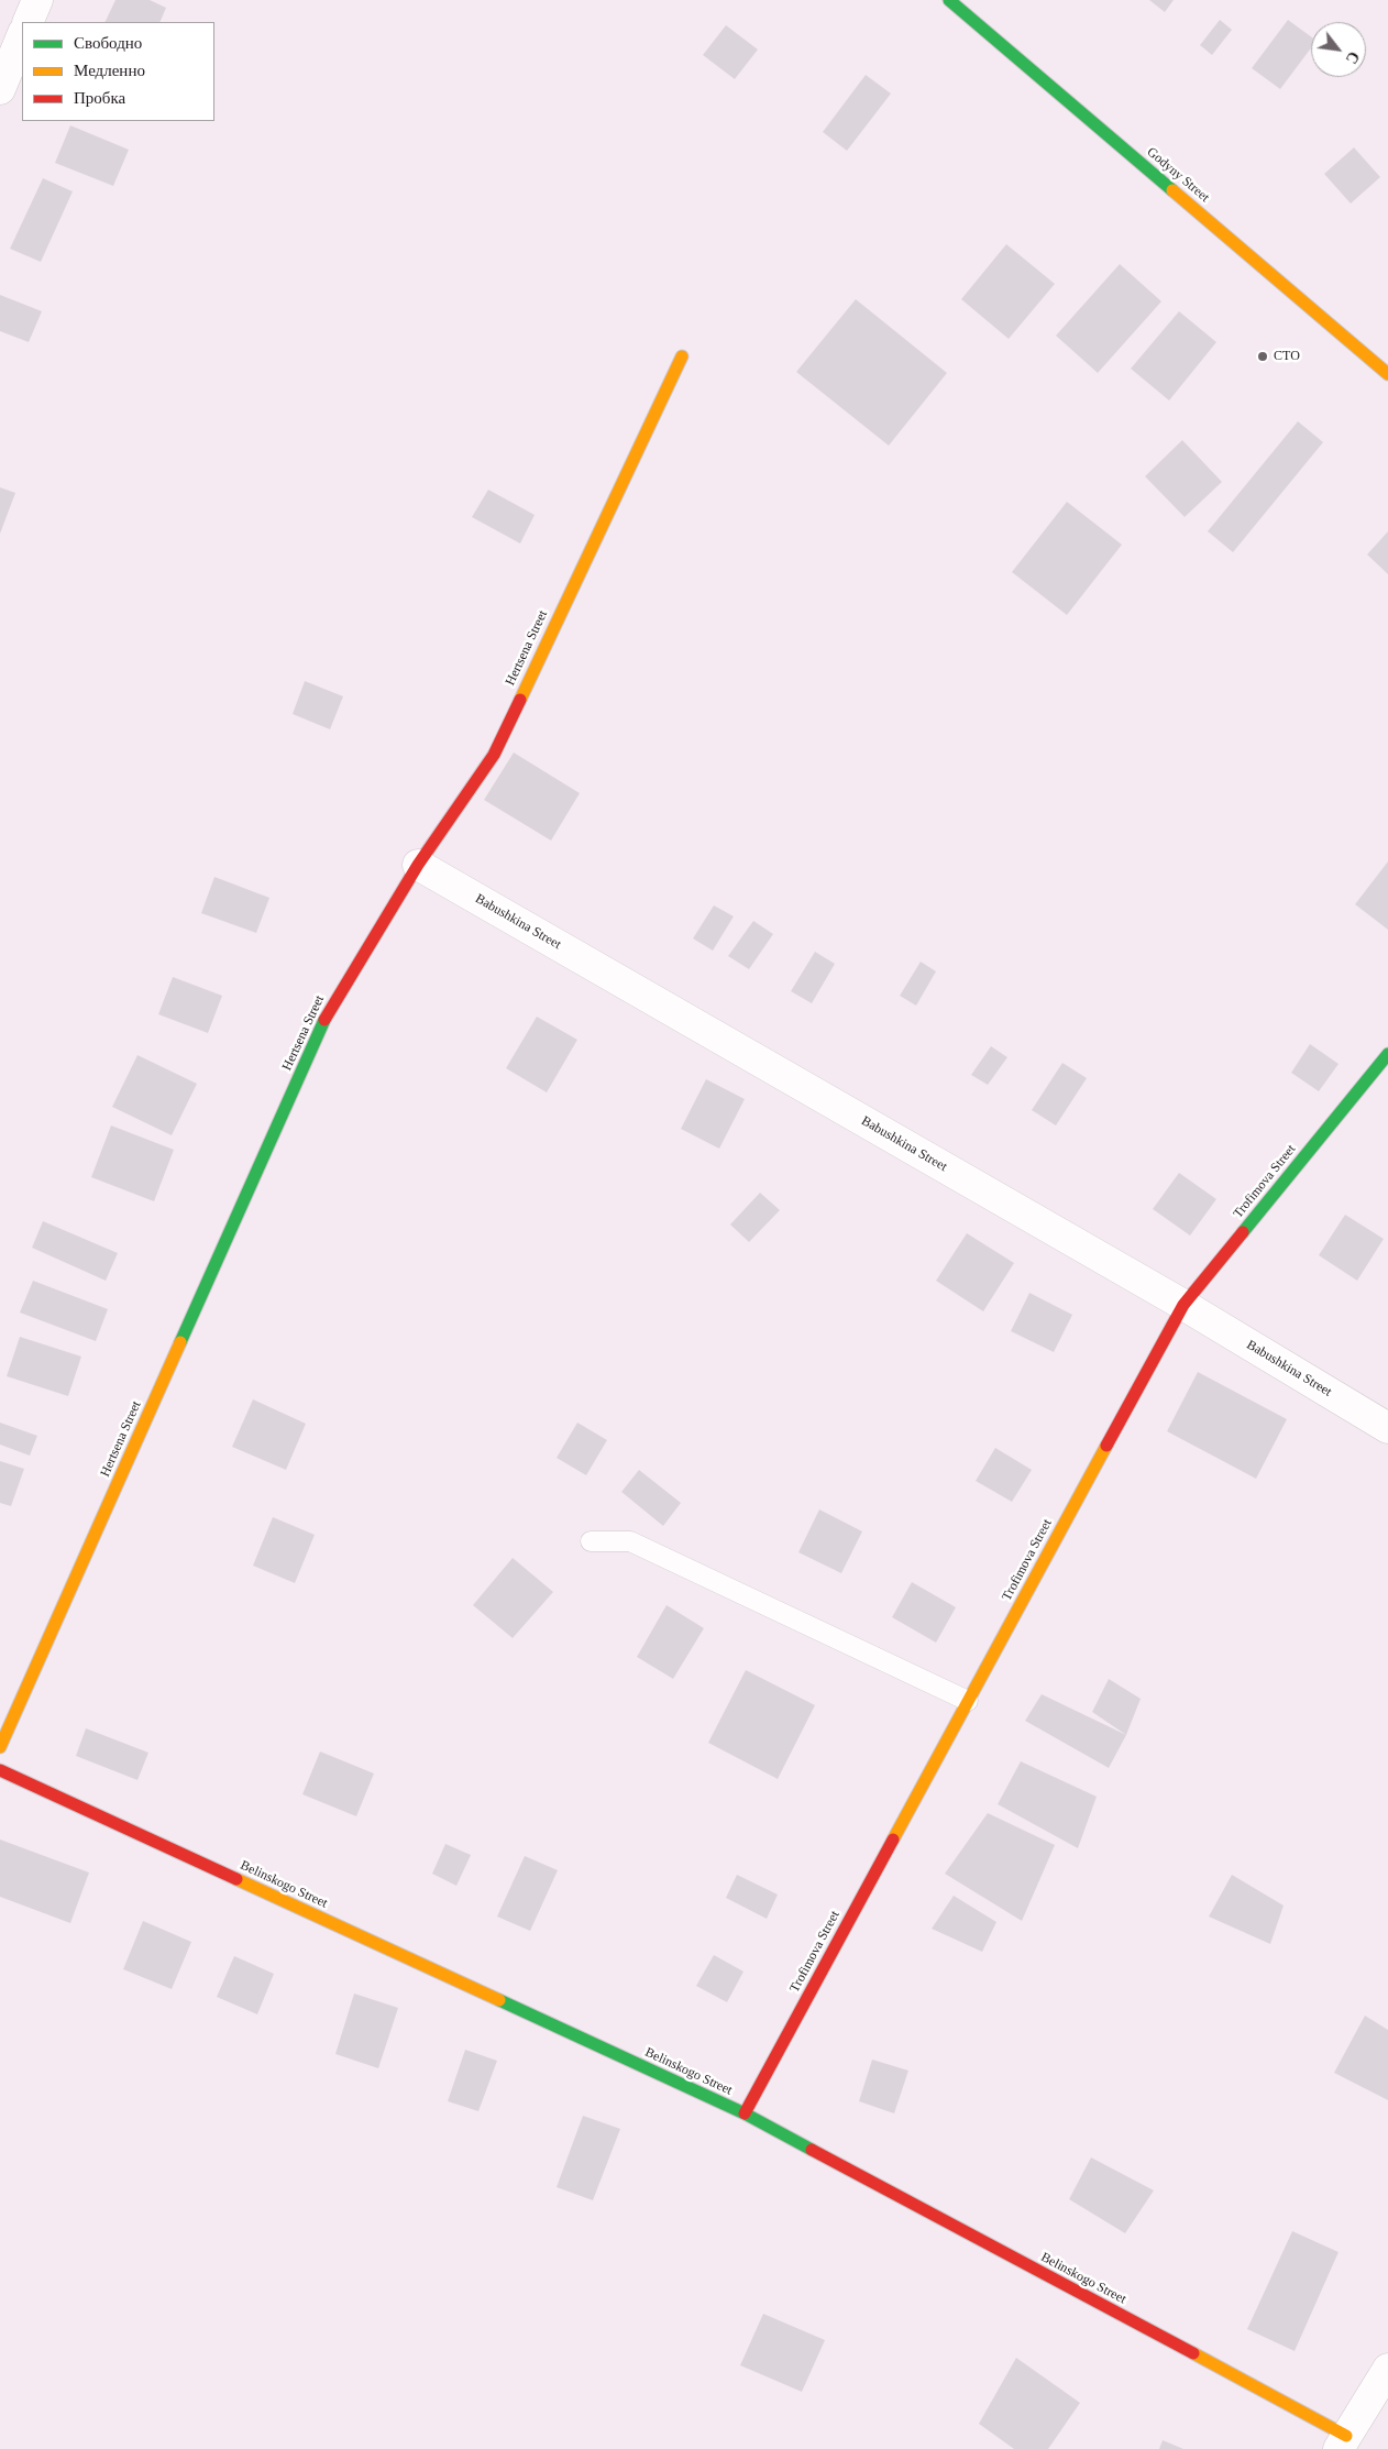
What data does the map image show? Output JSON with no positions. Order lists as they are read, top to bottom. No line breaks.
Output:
{"streets":{"street":["Godyny Street","Hertsena Street","Babushkina Street","Trofimova Street","Belinskogo Street"]},"crossings":[["Hertsena Street","Babushkina Street"],["Babushkina Street","Trofimova Street"],["Trofimova Street","Belinskogo Street"]],"places":["СТО"],"legend":["Свободно","Медленно","Пробка"],"north":"bottom right"}
